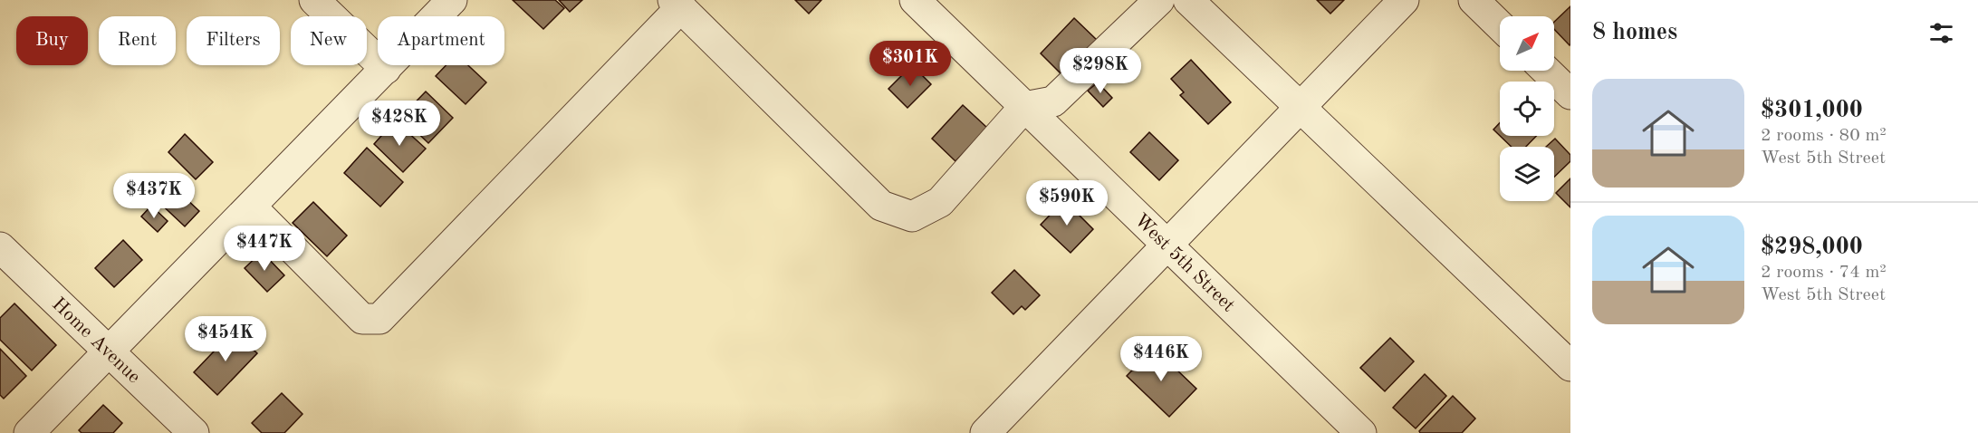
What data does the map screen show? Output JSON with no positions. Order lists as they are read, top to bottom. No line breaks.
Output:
{"streets":{"street":["West 5th Street","Home Avenue"]},"north":"top right","page":{"heading":"8 homes","chip":["Buy","Rent","Filters","New","Apartment"],"price":["$301K","$298K","$428K","$437K","$590K","$447K","$454K","$446K"],"list":[{"name":"$301,000","note":"2 rooms · 80 m² · West 5th Street"},{"name":"$298,000","note":"2 rooms · 74 m² · West 5th Street"}]}}
